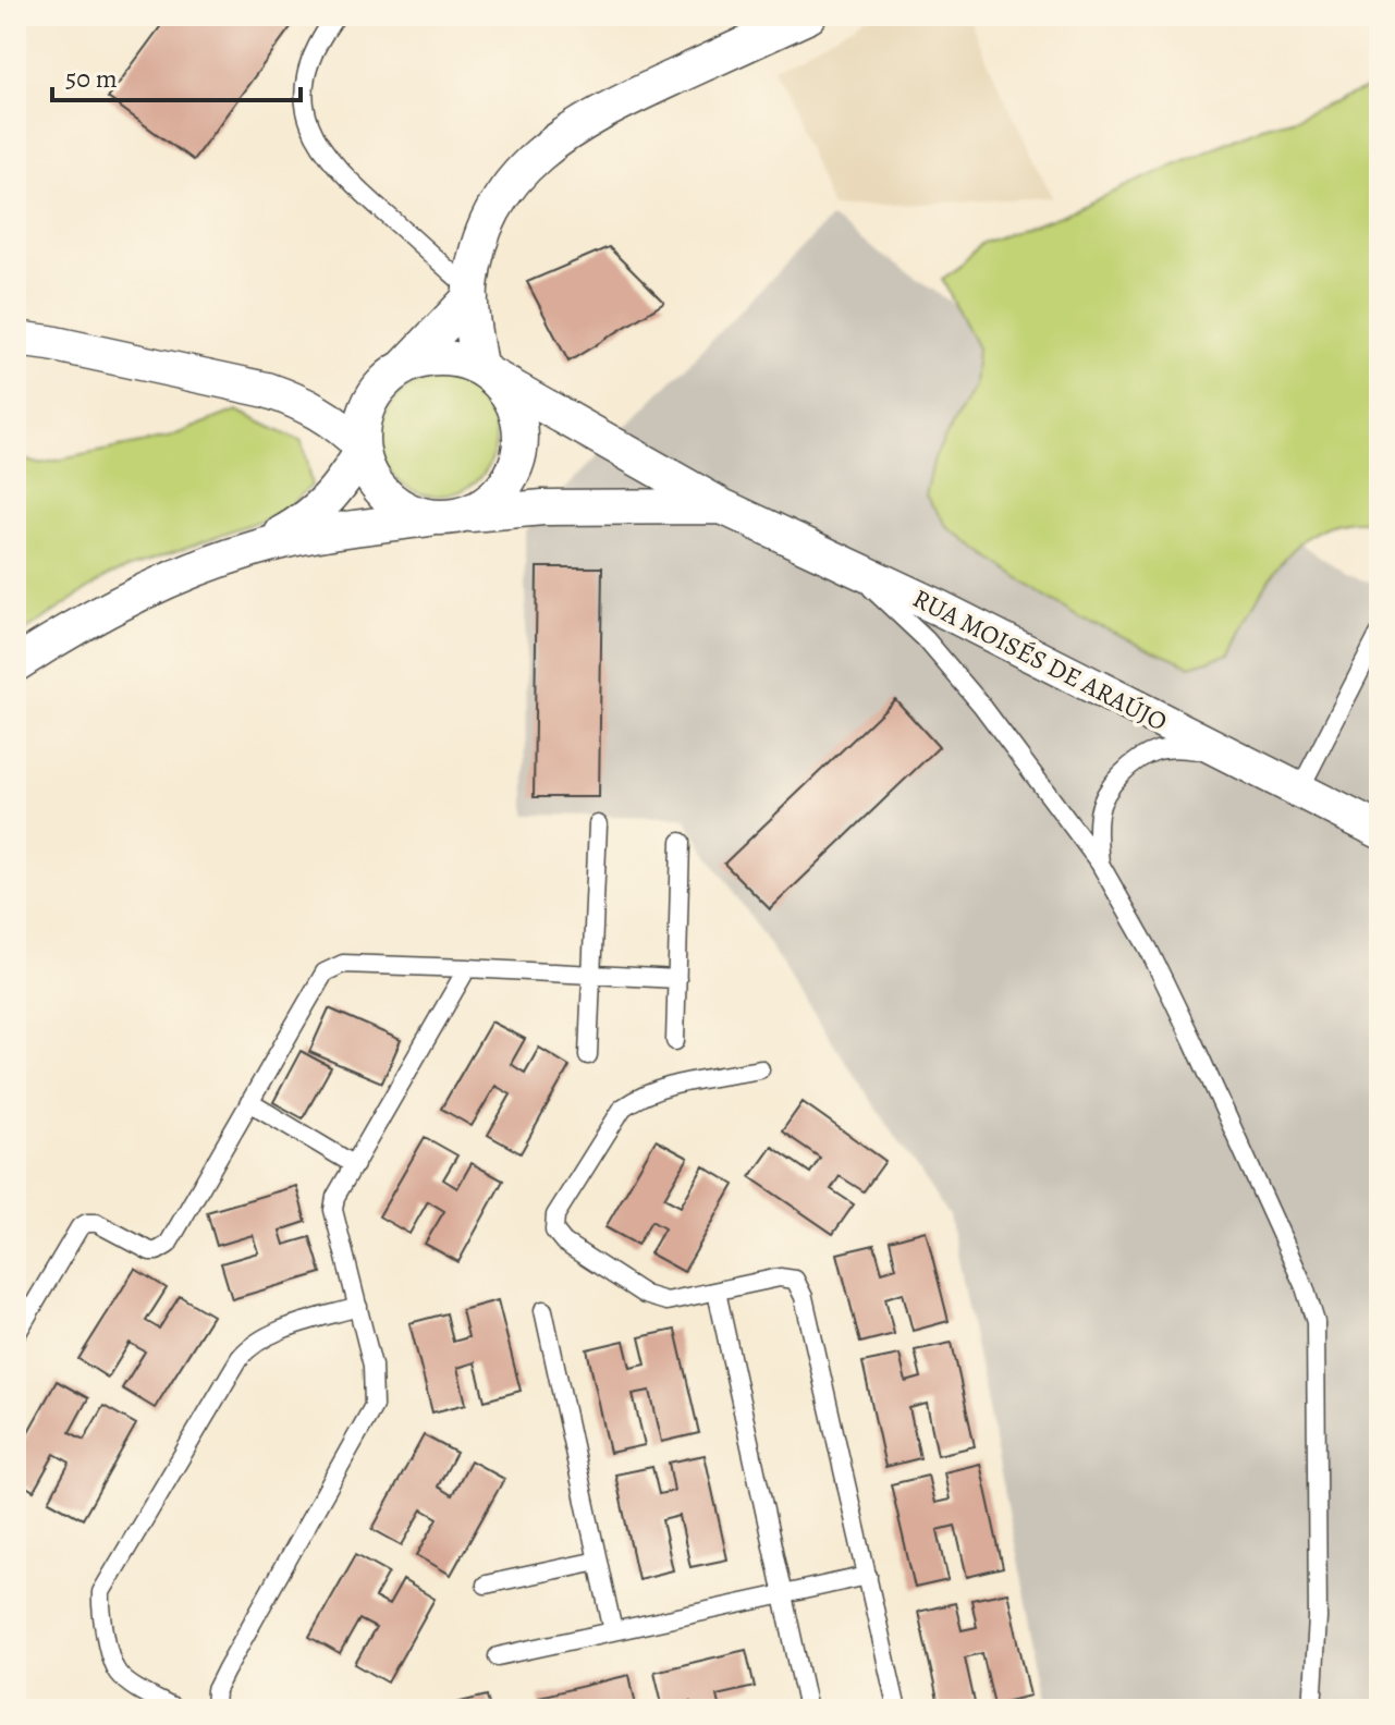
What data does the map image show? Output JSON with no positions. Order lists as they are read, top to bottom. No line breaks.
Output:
{"streets":{"street":["RUA MOISÉS DE ARAÚJO"]},"scale_bar":"50 m"}
